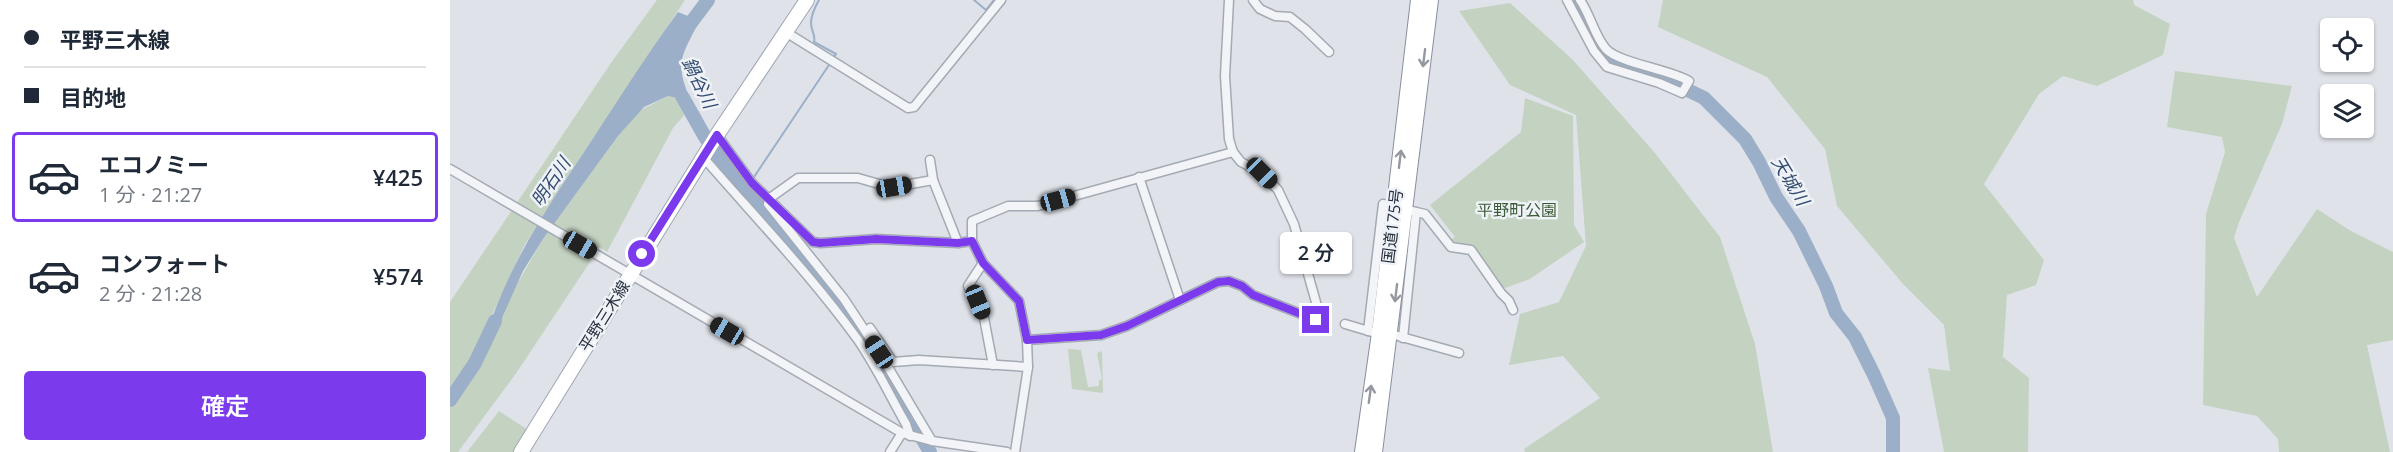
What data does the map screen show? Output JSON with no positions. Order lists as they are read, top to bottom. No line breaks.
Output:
{"streets":{"main road":["国道175号","平野三木線"]},"water":["鍋谷川","天城川","明石川"],"parks":["平野町公園"],"page":{"banner":["平野三木線","目的地"],"list":[{"name":"エコノミー","note":"1 分 · 21:27","value":"¥425"},{"name":"コンフォート","note":"2 分 · 21:28","value":"¥574"}],"bubble":"2 分","buttons":"確定"}}
